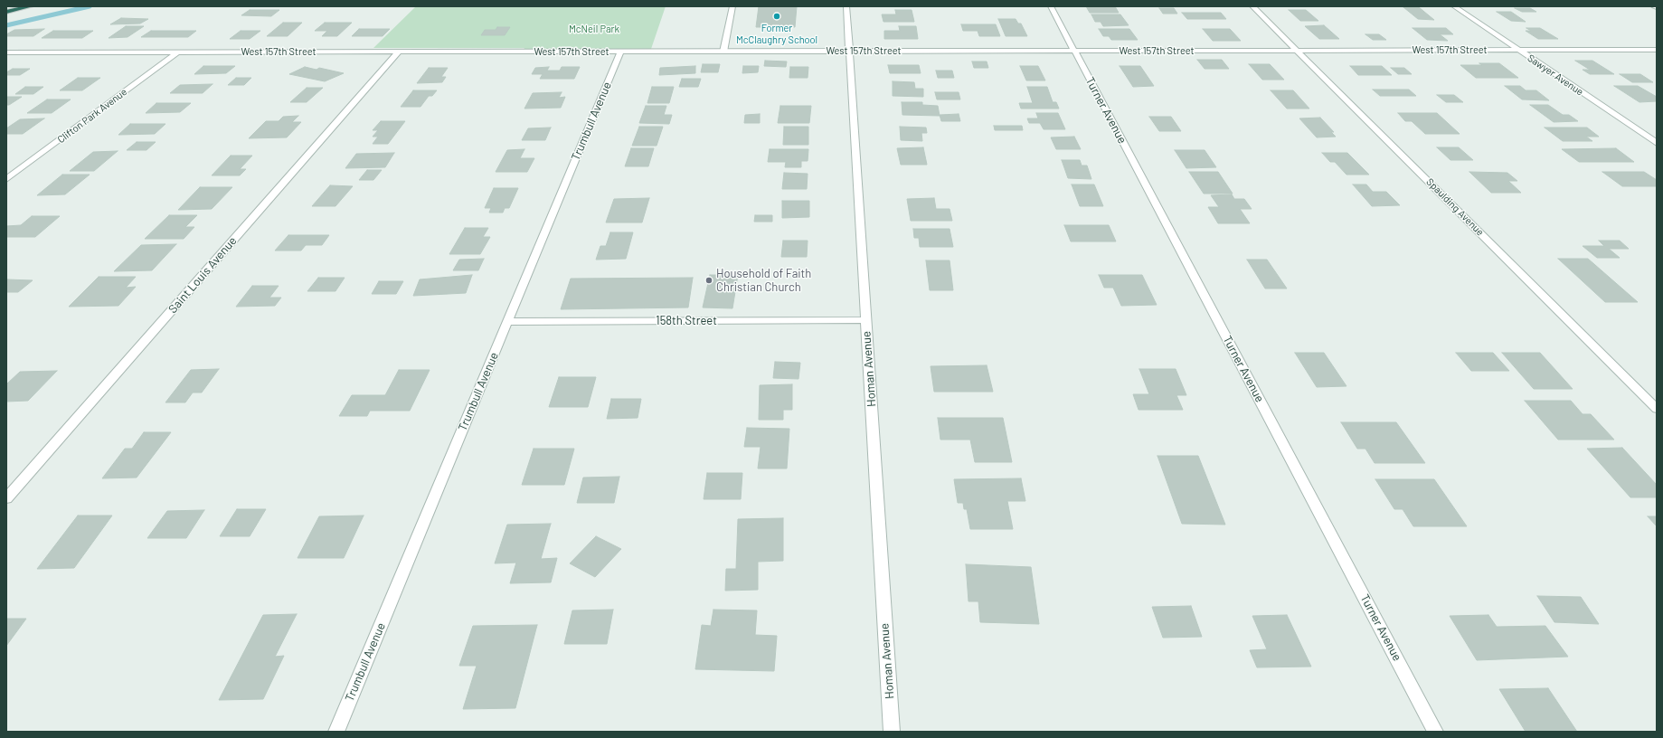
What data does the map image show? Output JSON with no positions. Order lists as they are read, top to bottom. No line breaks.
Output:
{"streets":{"street":["West 157th Street","Sawyer Avenue","Turner Avenue","Clifton Park Avenue","Trumbull Avenue","Spaulding Avenue","Saint Louis Avenue","158th Street","Homan Avenue"]},"crossings":[["West 157th Street","Sawyer Avenue"],["West 157th Street","Turner Avenue"],["West 157th Street","Clifton Park Avenue"],["West 157th Street","Trumbull Avenue"],["West 157th Street","Spaulding Avenue"],["West 157th Street","Saint Louis Avenue"],["West 157th Street","Homan Avenue"],["Trumbull Avenue","158th Street"],["158th Street","Homan Avenue"]],"parks":["McNeil Park"],"places":["Former McClaughry School","Household of Faith Christian Church"]}
